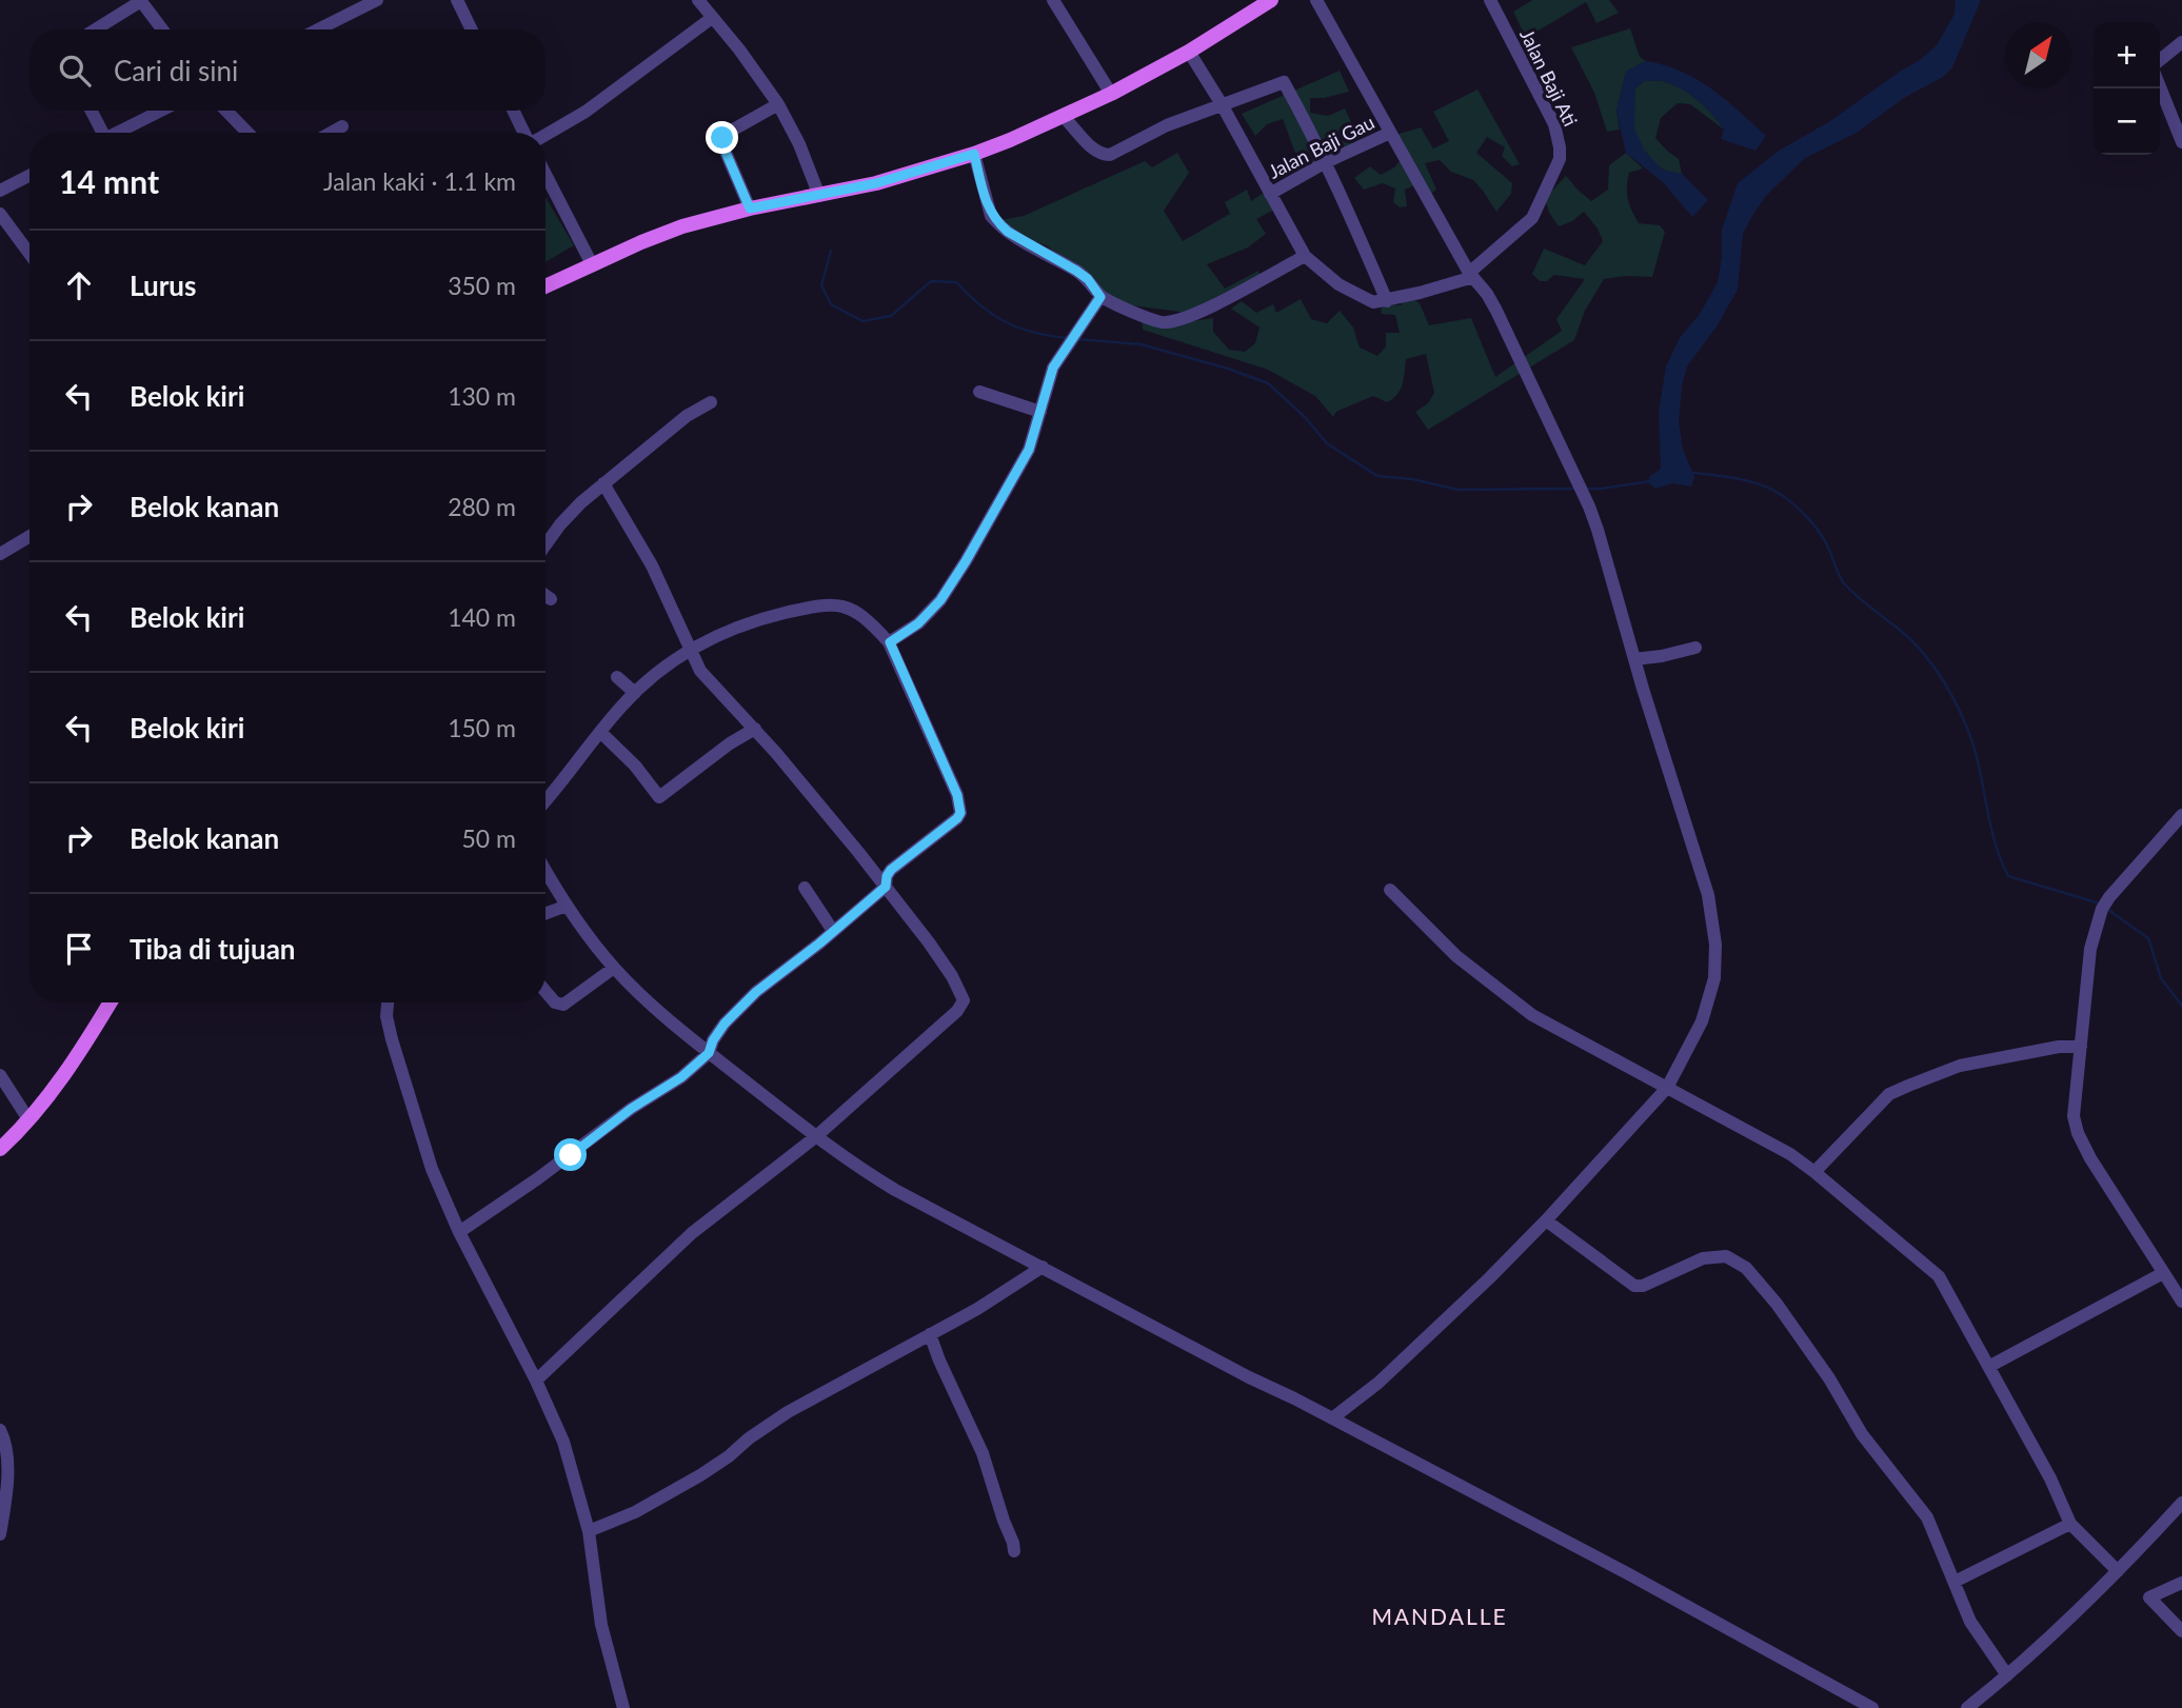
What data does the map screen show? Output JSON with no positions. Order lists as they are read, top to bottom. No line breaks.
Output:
{"streets":{"street":["Jalan Baji Ati","Jalan Baji Gau"]},"districts":["MANDALLE"],"north":"top right","page":{"map_buttons":["+","−"],"search":"Cari di sini","heading":["14 mnt","Jalan kaki · 1.1 km"],"list":[["Lurus","350 m"],["Belok kiri","130 m"],["Belok kanan","280 m"],["Belok kiri","140 m"],["Belok kiri","150 m"],["Belok kanan","50 m"],"Tiba di tujuan"]}}
